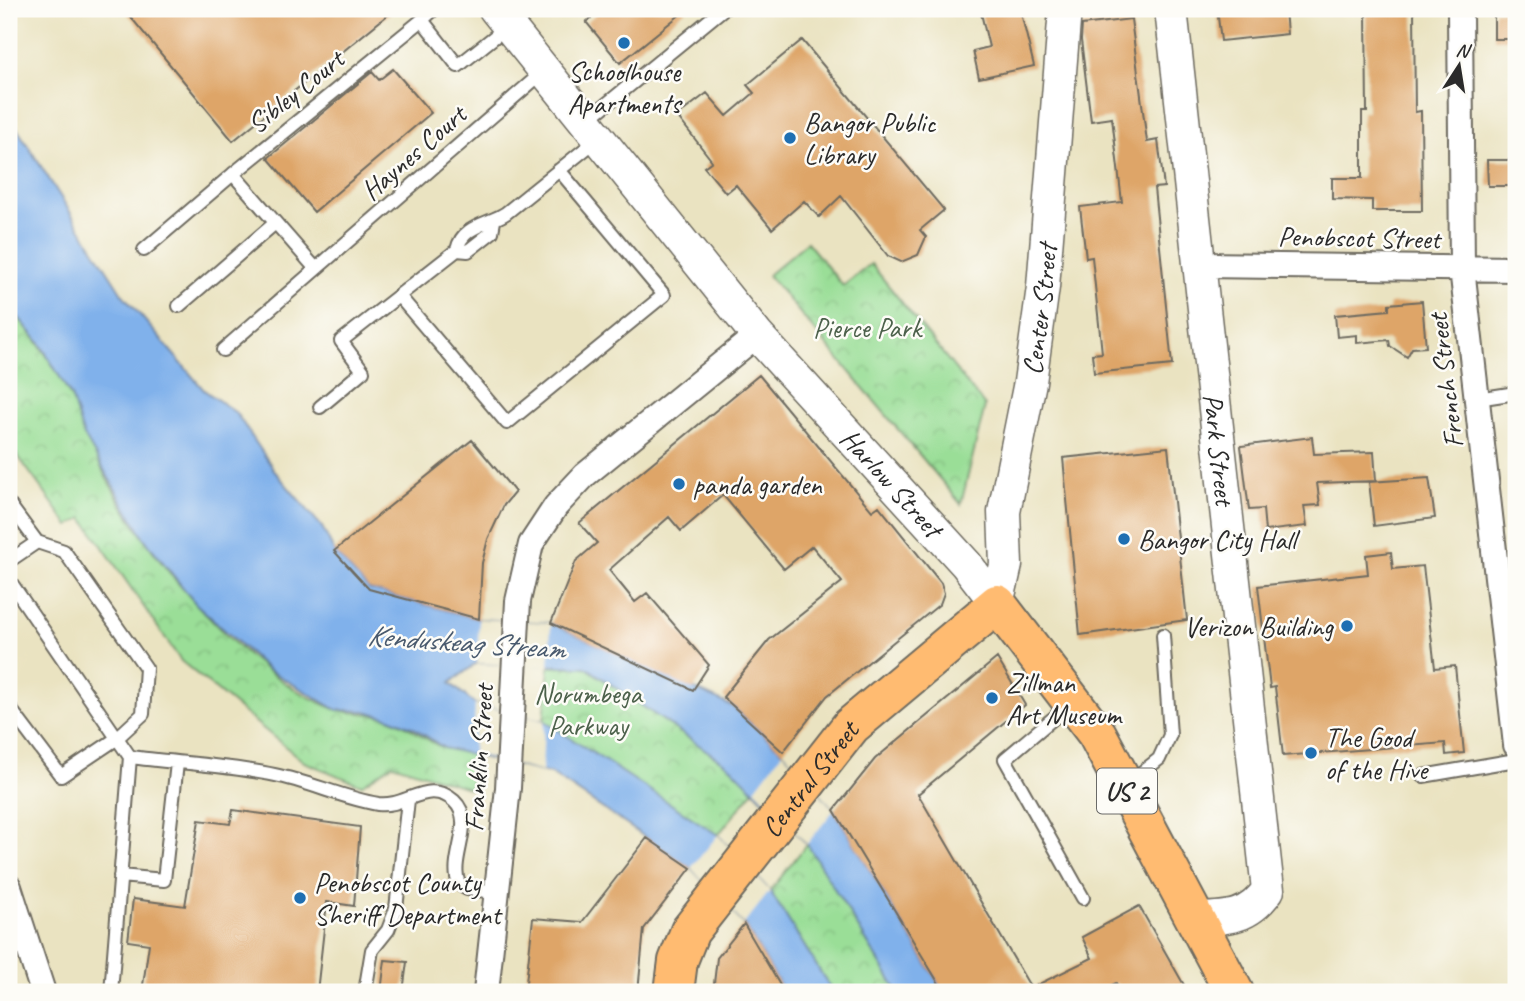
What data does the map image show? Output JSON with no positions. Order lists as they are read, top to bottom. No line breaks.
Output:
{"streets":{"main road":["Harlow Street","Central Street","US 2"],"street":["Penobscot Street","Center Street","French Street","Park Street","Franklin Street"],"lane":["Sibley Court","Haynes Court"]},"crossings":[["Haynes Court","Harlow Street"],["Penobscot Street","French Street"],["Penobscot Street","Park Street"],["Center Street","Harlow Street"],["Center Street","Central Street"],["Park Street","Harlow Street"],["Harlow Street","Franklin Street"],["Harlow Street","Central Street"]],"water":["Kenduskeag Stream"],"parks":["Pierce Park","Norumbega Parkway"],"places":["Schoolhouse Apartments","Bangor Public Library","panda garden","Bangor City Hall","Verizon Building","Zillman Art Museum","The Good of the Hive","Penobscot County Sheriff Department"],"north":"top"}
